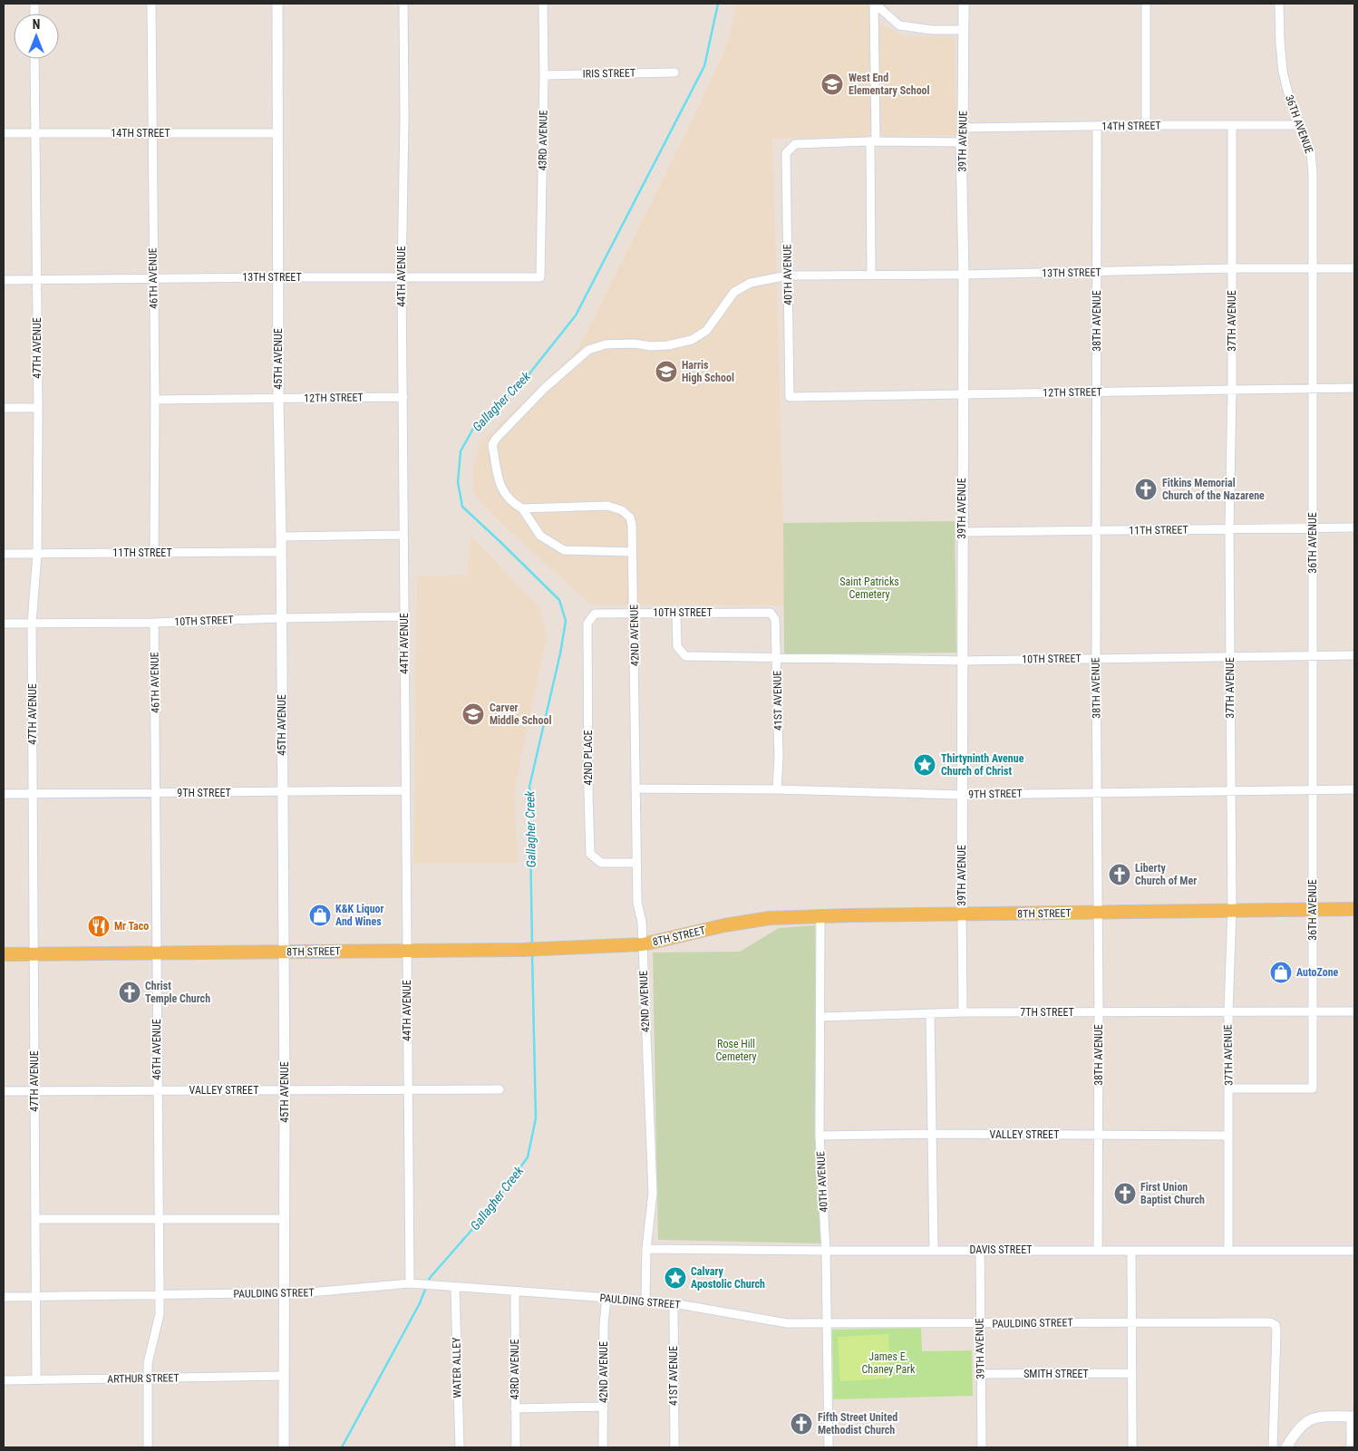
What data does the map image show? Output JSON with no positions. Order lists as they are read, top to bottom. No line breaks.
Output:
{"streets":{"main road":["8TH STREET"],"street":["IRIS STREET","36TH AVENUE","14TH STREET","43RD AVENUE","39TH AVENUE","13TH STREET","40TH AVENUE","44TH AVENUE","46TH AVENUE","38TH AVENUE","37TH AVENUE","47TH AVENUE","45TH AVENUE","12TH STREET","11TH STREET","10TH STREET","42ND AVENUE","41ST AVENUE","42ND PLACE","9TH STREET","7TH STREET","VALLEY STREET","DAVIS STREET","PAULDING STREET","WATER ALLEY","SMITH STREET","ARTHUR STREET"]},"crossings":[["IRIS STREET","43RD AVENUE"],["36TH AVENUE","14TH STREET"],["36TH AVENUE","13TH STREET"],["36TH AVENUE","37TH AVENUE"],["36TH AVENUE","12TH STREET"],["36TH AVENUE","11TH STREET"],["36TH AVENUE","10TH STREET"],["36TH AVENUE","9TH STREET"],["36TH AVENUE","8TH STREET"],["36TH AVENUE","7TH STREET"],["14TH STREET","39TH AVENUE"],["14TH STREET","46TH AVENUE"],["14TH STREET","38TH AVENUE"],["14TH STREET","37TH AVENUE"],["14TH STREET","47TH AVENUE"],["14TH STREET","45TH AVENUE"],["43RD AVENUE","13TH STREET"],["43RD AVENUE","PAULDING STREET"],["39TH AVENUE","13TH STREET"],["39TH AVENUE","12TH STREET"],["39TH AVENUE","11TH STREET"],["39TH AVENUE","10TH STREET"],["39TH AVENUE","9TH STREET"],["39TH AVENUE","8TH STREET"],["39TH AVENUE","7TH STREET"],["39TH AVENUE","DAVIS STREET"],["39TH AVENUE","PAULDING STREET"],["39TH AVENUE","SMITH STREET"],["13TH STREET","40TH AVENUE"],["13TH STREET","44TH AVENUE"],["13TH STREET","46TH AVENUE"],["13TH STREET","38TH AVENUE"],["13TH STREET","37TH AVENUE"],["13TH STREET","47TH AVENUE"],["13TH STREET","45TH AVENUE"],["40TH AVENUE","12TH STREET"],["40TH AVENUE","8TH STREET"],["40TH AVENUE","7TH STREET"],["40TH AVENUE","VALLEY STREET"],["40TH AVENUE","DAVIS STREET"],["40TH AVENUE","PAULDING STREET"],["44TH AVENUE","12TH STREET"],["44TH AVENUE","10TH STREET"],["44TH AVENUE","9TH STREET"],["44TH AVENUE","8TH STREET"],["44TH AVENUE","VALLEY STREET"],["44TH AVENUE","PAULDING STREET"],["46TH AVENUE","12TH STREET"],["46TH AVENUE","11TH STREET"],["46TH AVENUE","10TH STREET"],["46TH AVENUE","9TH STREET"],["46TH AVENUE","8TH STREET"],["46TH AVENUE","VALLEY STREET"],["46TH AVENUE","PAULDING STREET"],["46TH AVENUE","ARTHUR STREET"],["38TH AVENUE","12TH STREET"],["38TH AVENUE","11TH STREET"],["38TH AVENUE","10TH STREET"],["38TH AVENUE","9TH STREET"],["38TH AVENUE","8TH STREET"],["38TH AVENUE","7TH STREET"],["38TH AVENUE","VALLEY STREET"],["38TH AVENUE","DAVIS STREET"],["37TH AVENUE","12TH STREET"],["37TH AVENUE","11TH STREET"],["37TH AVENUE","10TH STREET"],["37TH AVENUE","9TH STREET"],["37TH AVENUE","8TH STREET"],["37TH AVENUE","7TH STREET"],["37TH AVENUE","VALLEY STREET"],["37TH AVENUE","DAVIS STREET"],["47TH AVENUE","11TH STREET"],["47TH AVENUE","10TH STREET"],["47TH AVENUE","9TH STREET"],["47TH AVENUE","8TH STREET"],["47TH AVENUE","VALLEY STREET"],["47TH AVENUE","PAULDING STREET"],["47TH AVENUE","ARTHUR STREET"],["45TH AVENUE","12TH STREET"],["45TH AVENUE","11TH STREET"],["45TH AVENUE","10TH STREET"],["45TH AVENUE","9TH STREET"],["45TH AVENUE","8TH STREET"],["45TH AVENUE","VALLEY STREET"],["45TH AVENUE","PAULDING STREET"],["45TH AVENUE","ARTHUR STREET"],["10TH STREET","42ND AVENUE"],["10TH STREET","41ST AVENUE"],["10TH STREET","42ND PLACE"],["42ND AVENUE","42ND PLACE"],["42ND AVENUE","9TH STREET"],["42ND AVENUE","8TH STREET"],["42ND AVENUE","DAVIS STREET"],["42ND AVENUE","PAULDING STREET"],["41ST AVENUE","9TH STREET"],["41ST AVENUE","PAULDING STREET"],["PAULDING STREET","WATER ALLEY"]],"water":["Gallagher Creek"],"parks":["Saint Patricks Cemetery","Rose Hill Cemetery","James E. Chaney Park"],"places":{"school or university":["West End Elementary School","Harris High School","Carver Middle School"],"church":["Fitkins Memorial Church of the Nazarene","Liberty Church of Mer","Christ Temple Church","First Union Baptist Church","Fifth Street United Methodist Church"],"place":["Thirtyninth Avenue Church of Christ","Calvary Apostolic Church"],"shop":["K&K Liquor And Wines","AutoZone"],"restaurant":["Mr Taco"]},"north":"top"}
